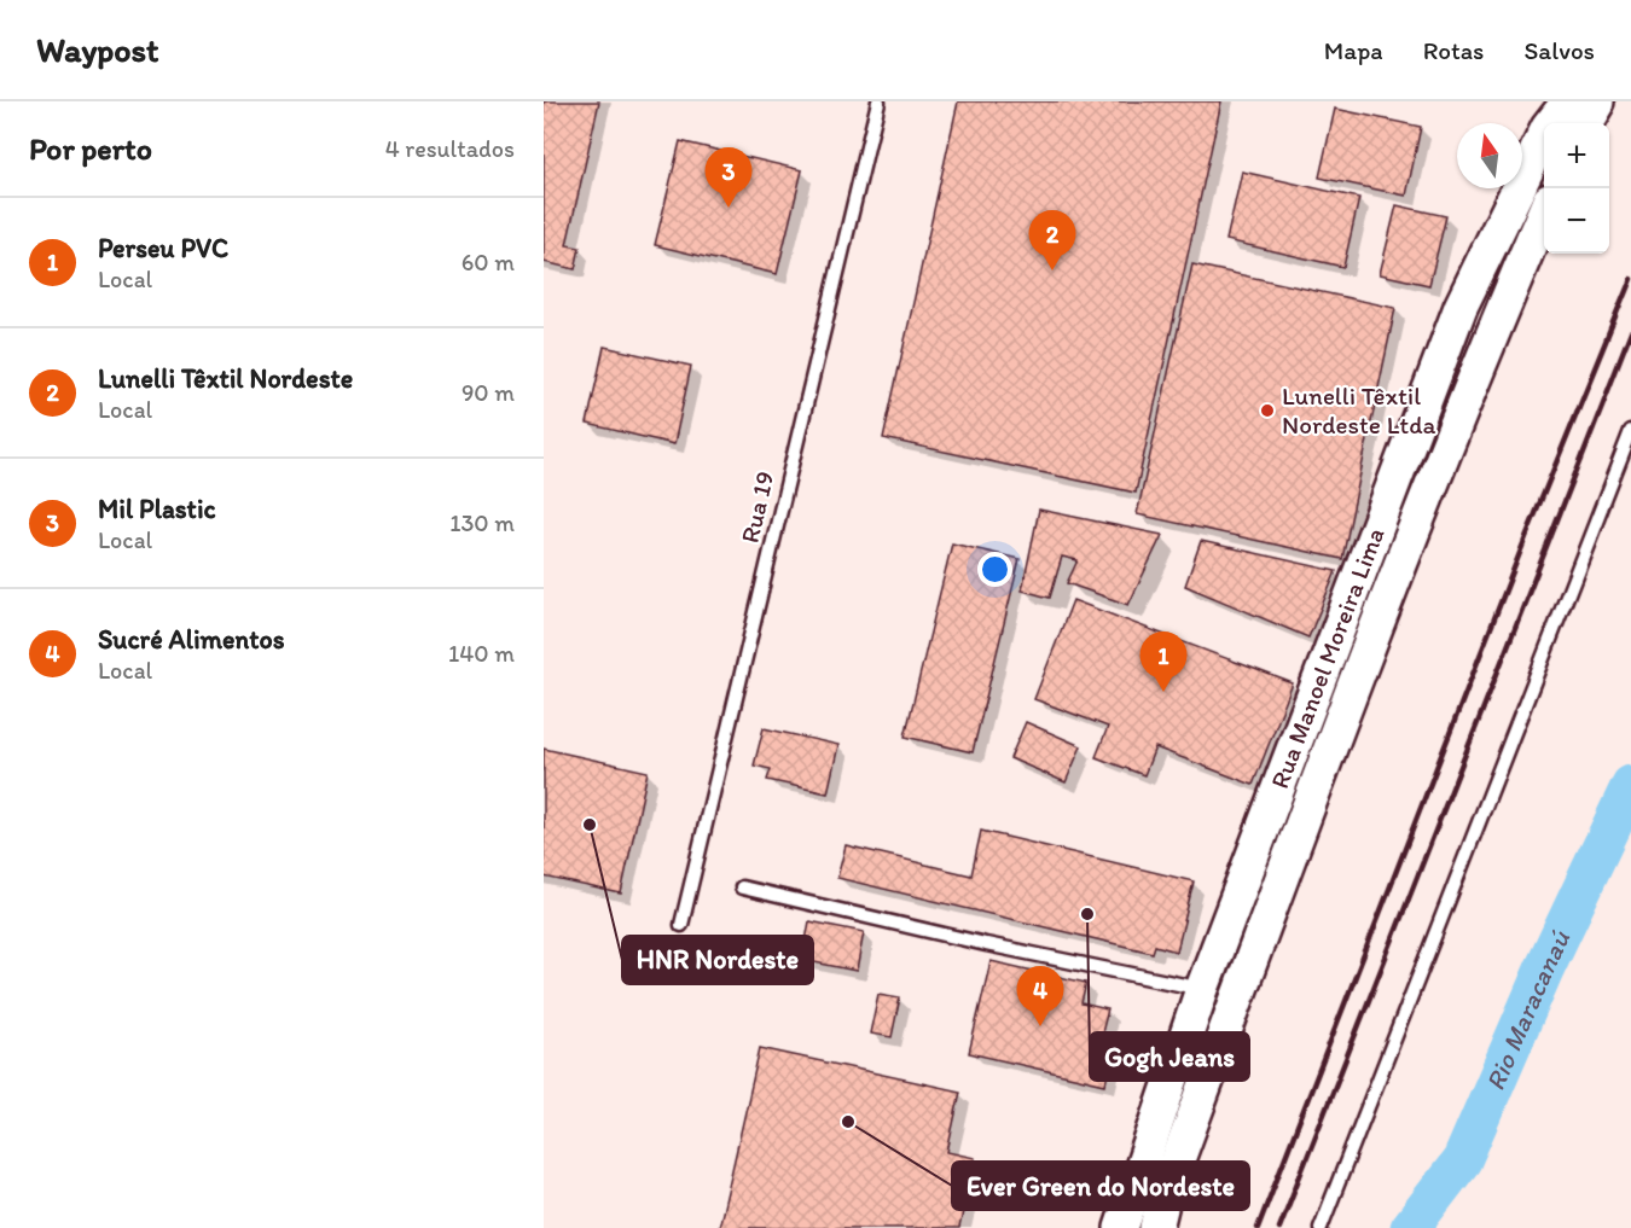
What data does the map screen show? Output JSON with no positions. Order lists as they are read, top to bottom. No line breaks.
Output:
{"streets":{"street":["Rua Manoel Moreira Lima"],"lane":["Rua 19"]},"water":["Rio Maracanaú"],"places":["Lunelli Têxtil Nordeste Ltda","HNR Nordeste","Gogh Jeans","Ever Green do Nordeste"],"north":"top","page":{"header":"Waypost","nav":["Mapa","Rotas","Salvos"],"heading":["Por perto","4 resultados"],"map_buttons":["+","−"],"pins":["3","2","1","4"],"list":[{"mark":"1","name":"Perseu PVC","note":"Local","value":"60 m"},{"mark":"2","name":"Lunelli Têxtil Nordeste","note":"Local","value":"90 m"},{"mark":"3","name":"Mil Plastic","note":"Local","value":"130 m"},{"mark":"4","name":"Sucré Alimentos","note":"Local","value":"140 m"}]}}
